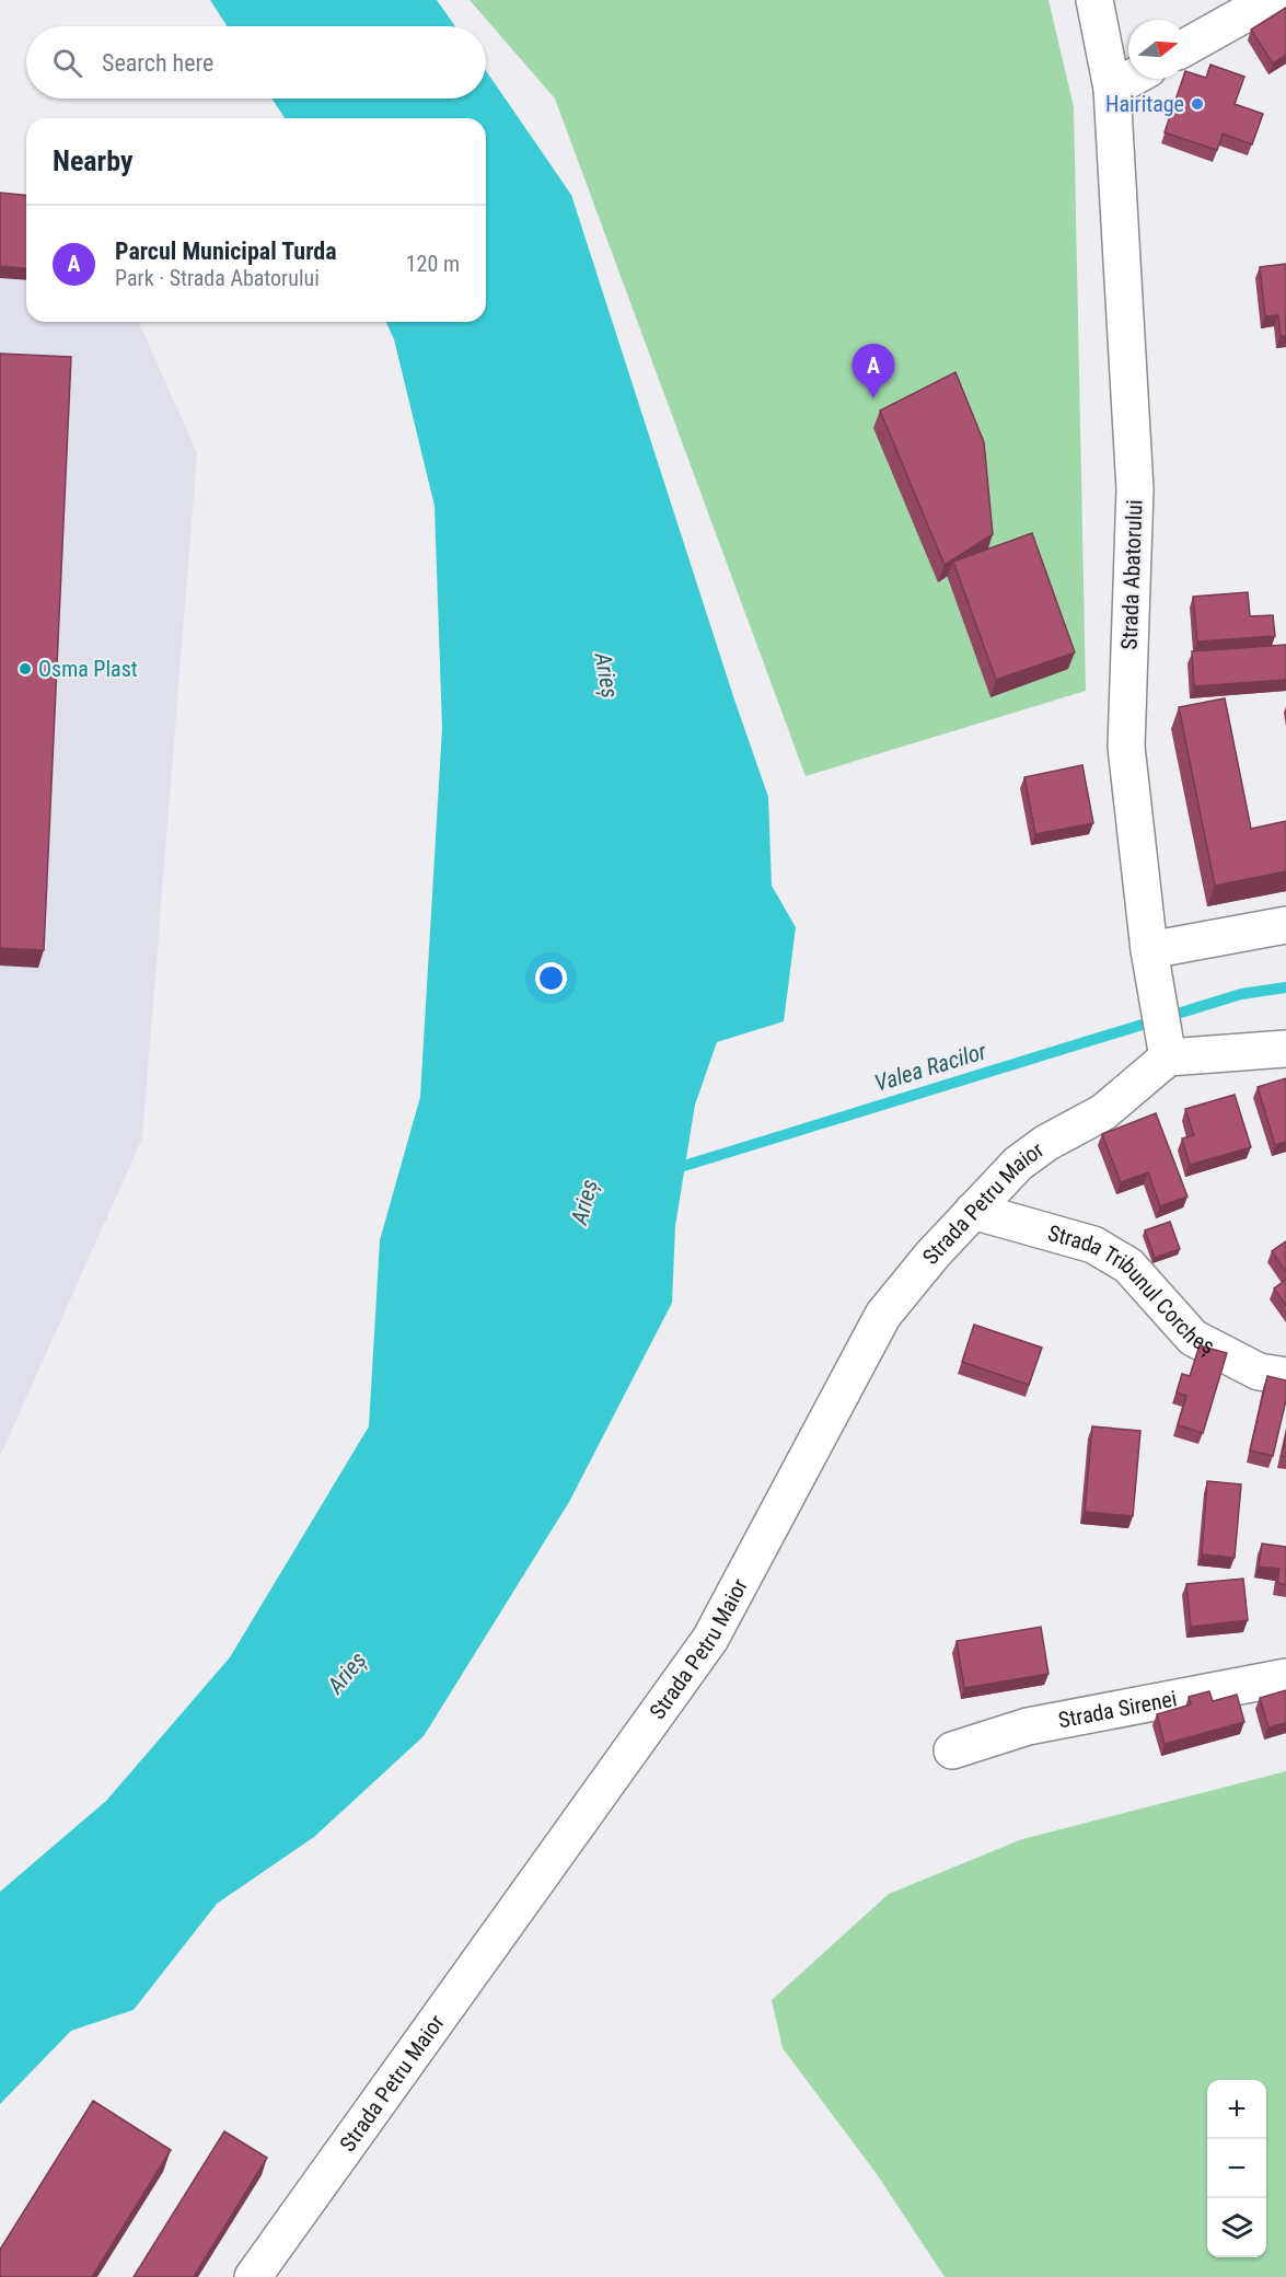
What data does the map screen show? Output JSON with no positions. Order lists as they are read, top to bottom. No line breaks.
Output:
{"streets":{"street":["Strada Abatorului","Strada Petru Maior","Strada Tribunul Corcheș","Strada Sirenei"]},"crossings":[["Strada Abatorului","Strada Petru Maior"],["Strada Petru Maior","Strada Tribunul Corcheș"]],"water":["Arieș","Valea Racilor"],"places":["Hairitage","Osma Plast"],"north":"right","page":{"search":"Search here","heading":"Nearby","list":[{"mark":"A","name":"Parcul Municipal Turda","note":"Park · Strada Abatorului","value":"120 m"}],"pins":"A","map_buttons":["+","−"]}}
